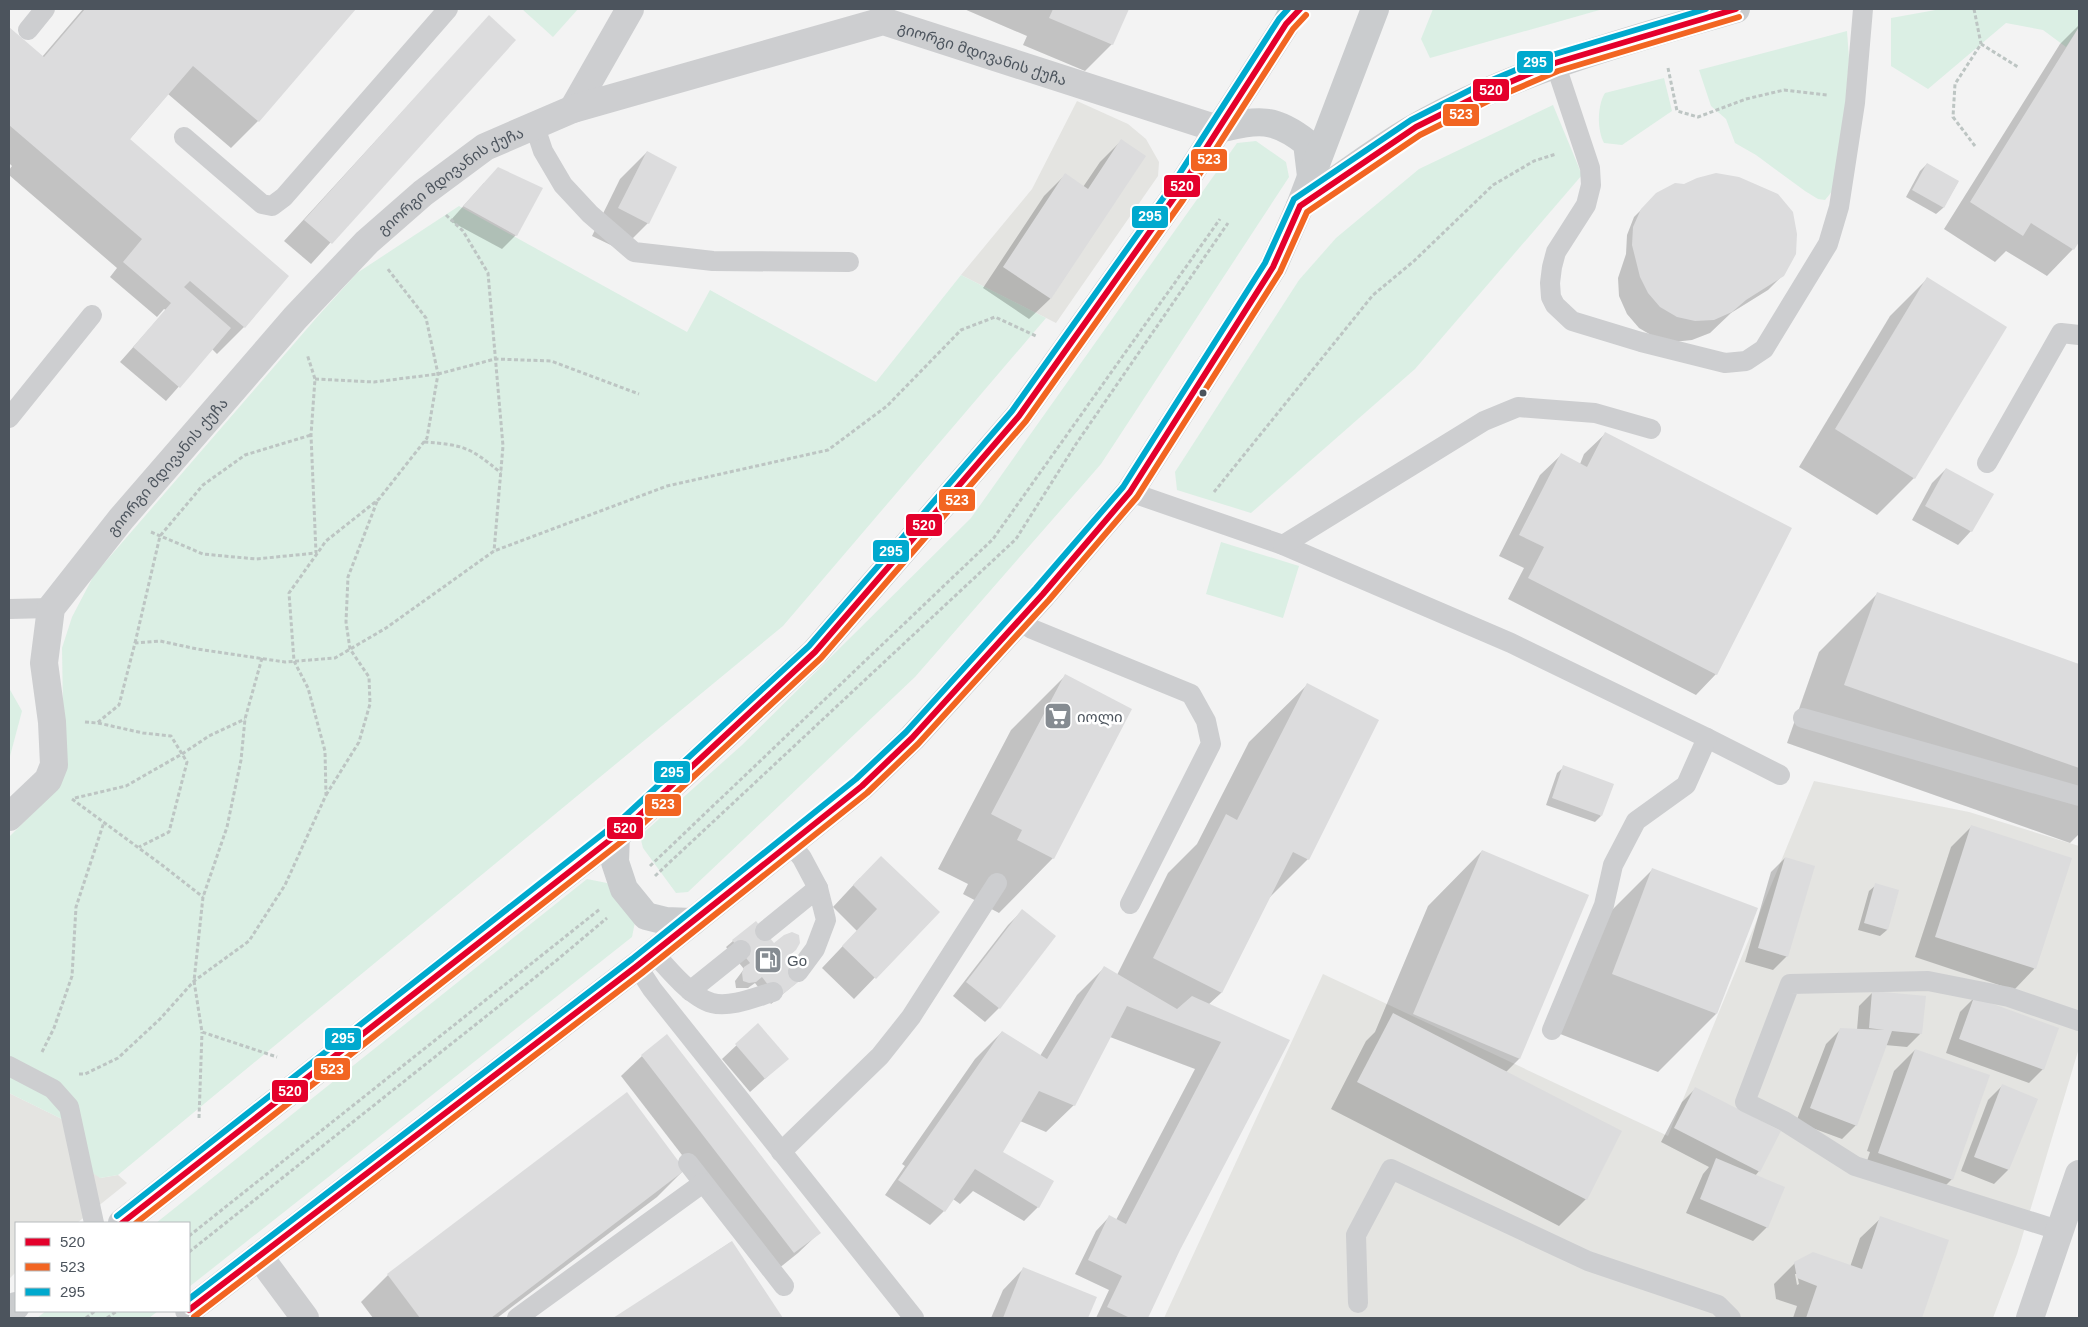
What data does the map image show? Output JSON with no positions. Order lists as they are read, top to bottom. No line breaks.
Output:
{"streets":{"street":["გიორგი მდივანის ქუჩა"]},"places":{"supermarket":["იოლი"],"fuel station":["Go"]},"lines":["transit line 520","transit line 295","transit line 523"],"legend":["520","523","295"]}
